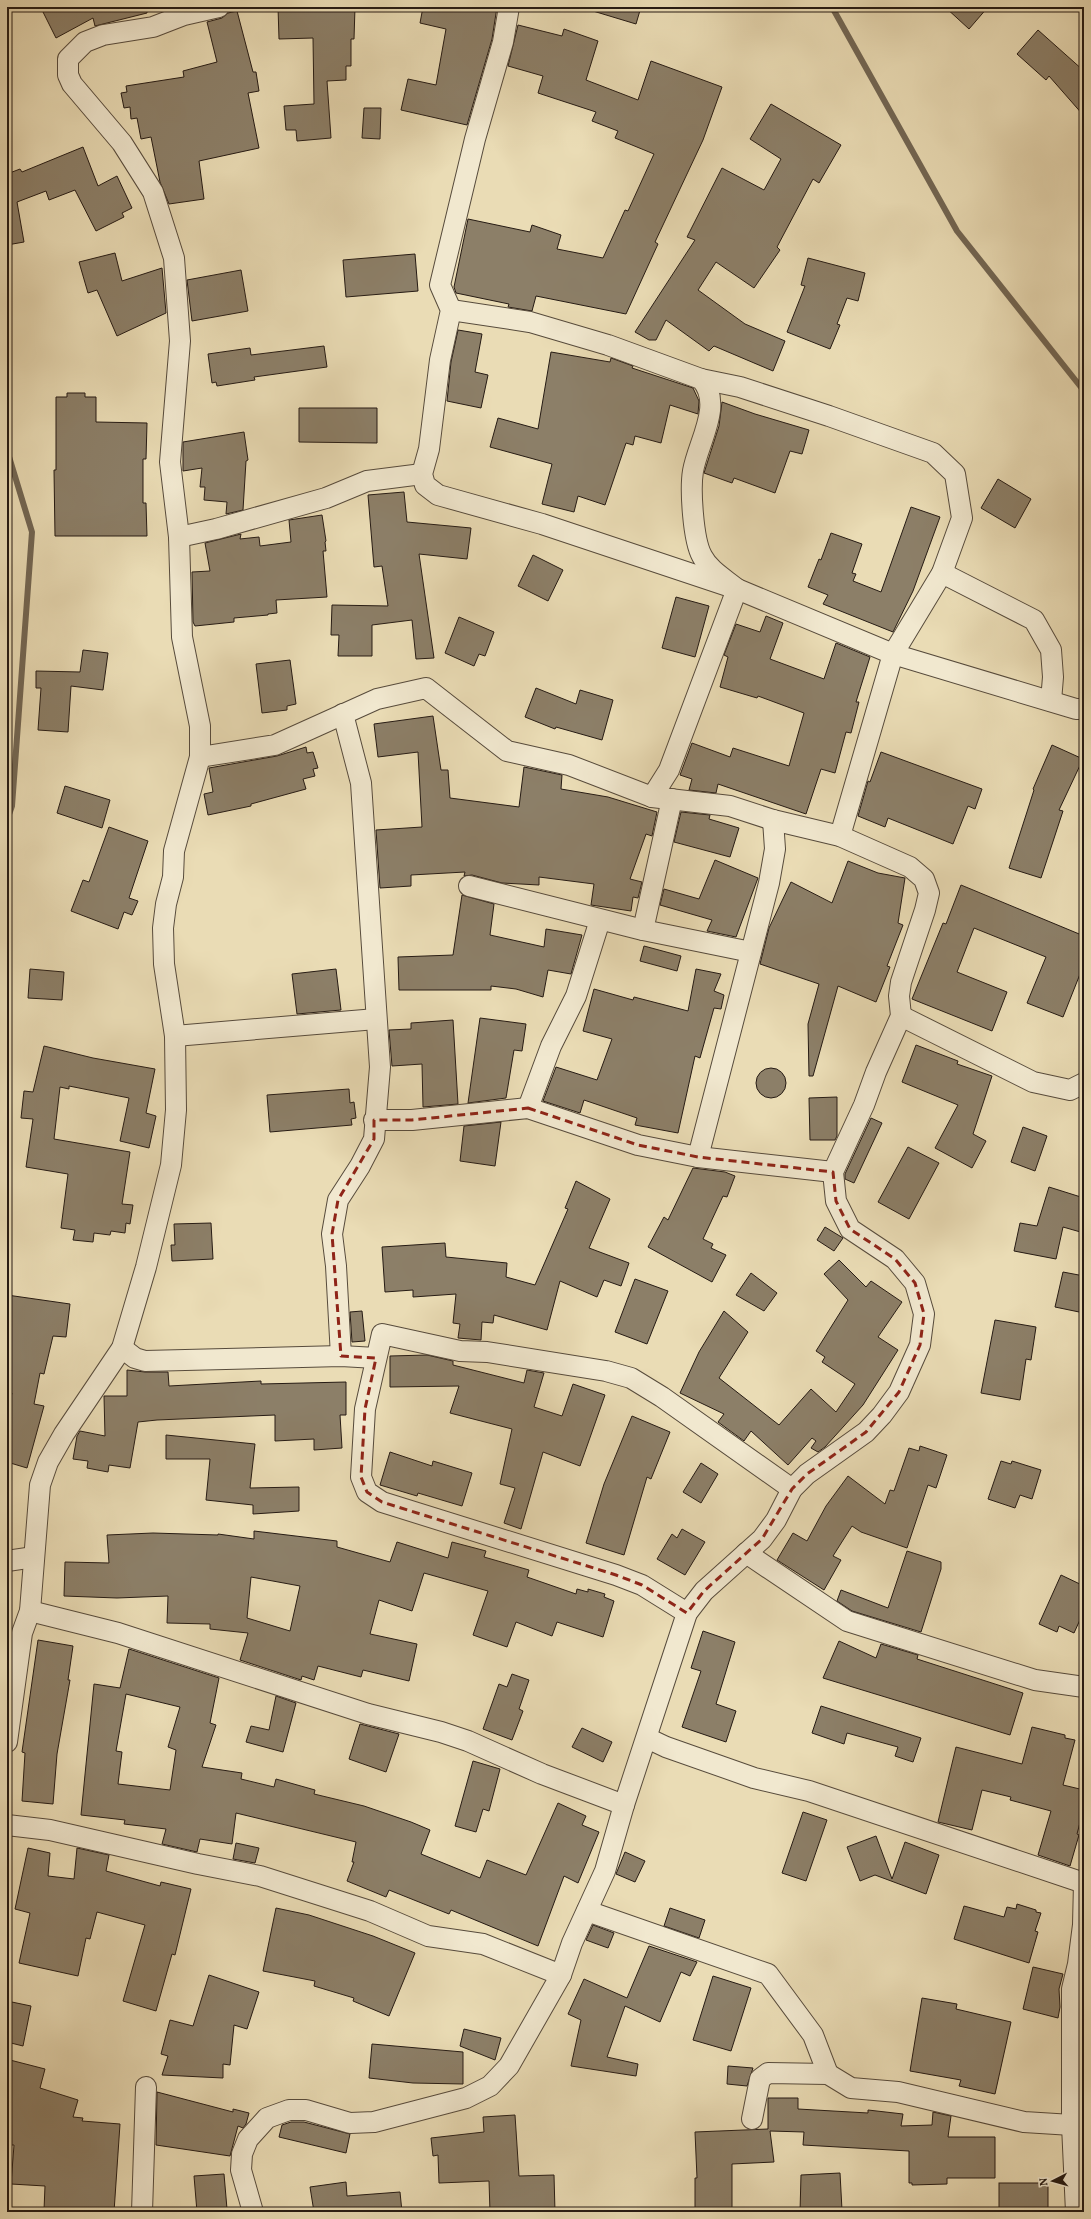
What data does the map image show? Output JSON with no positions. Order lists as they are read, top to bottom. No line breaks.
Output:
{"north":"left"}
